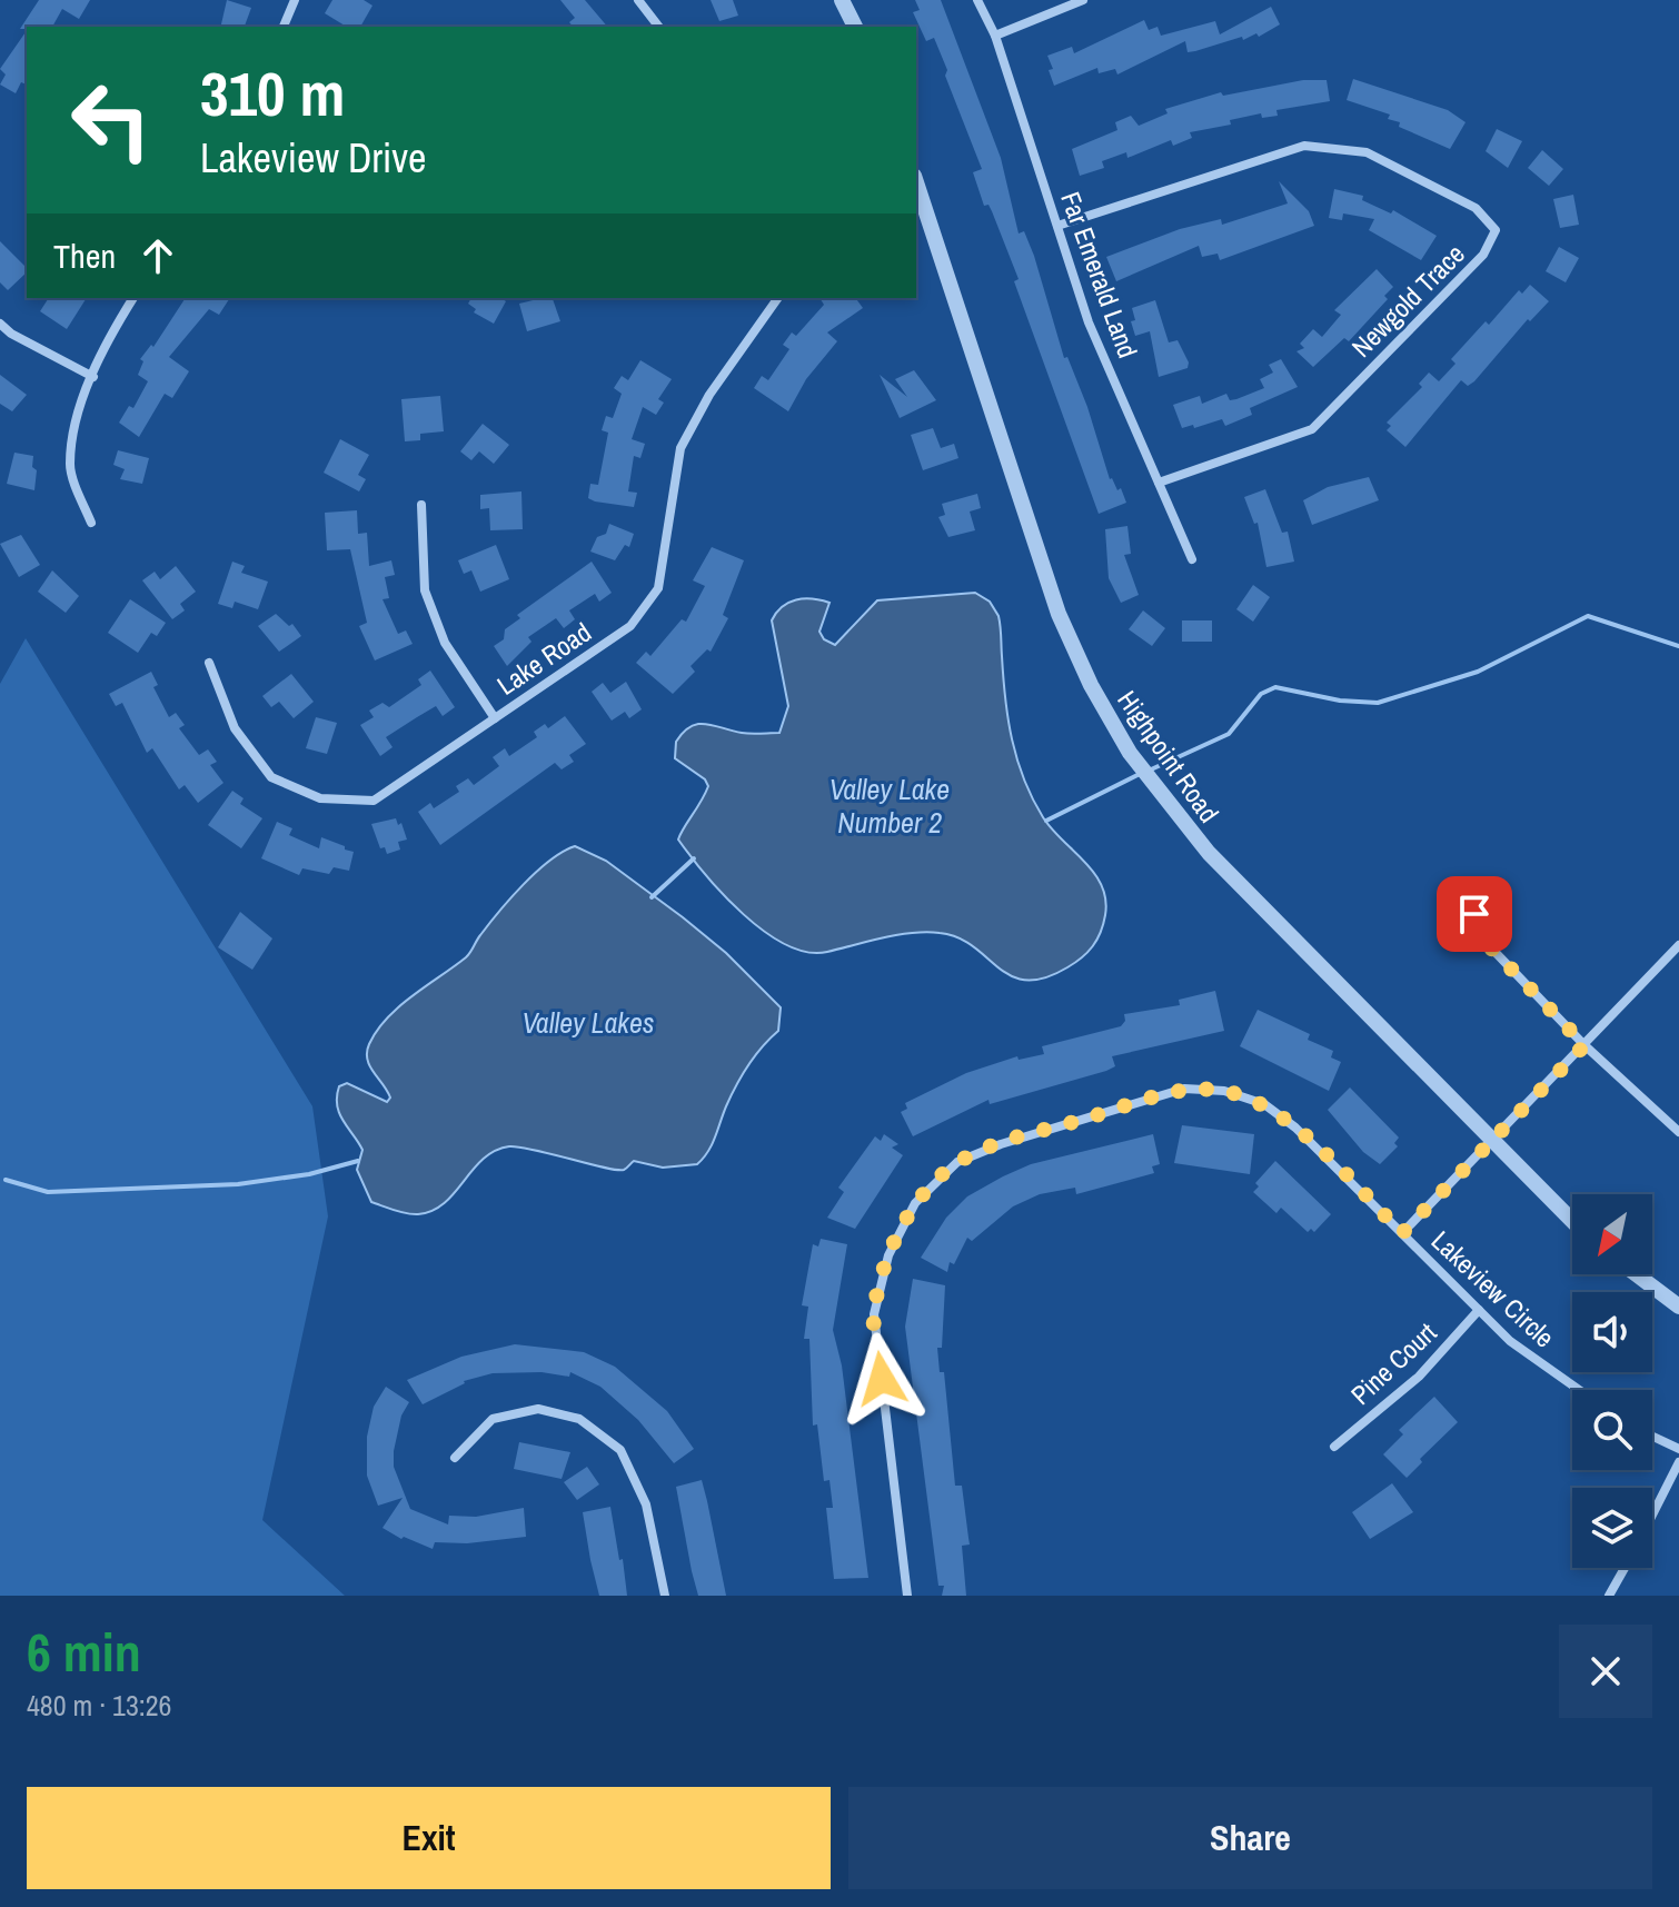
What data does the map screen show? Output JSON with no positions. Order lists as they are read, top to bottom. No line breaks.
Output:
{"streets":{"street":["Far Emerald Land","Newgold Trace","Lake Road","Highpoint Road","Lakeview Circle","Pine Court"]},"crossings":[["Far Emerald Land","Newgold Trace"],["Lakeview Circle","Pine Court"]],"water":["Valley Lake Number 2","Valley Lakes"],"north":"bottom left","page":{"turn":["310 m","Lakeview Drive"],"then":"Then","heading":["6 min","480 m · 13:26"],"buttons":["Exit","Share"]}}
